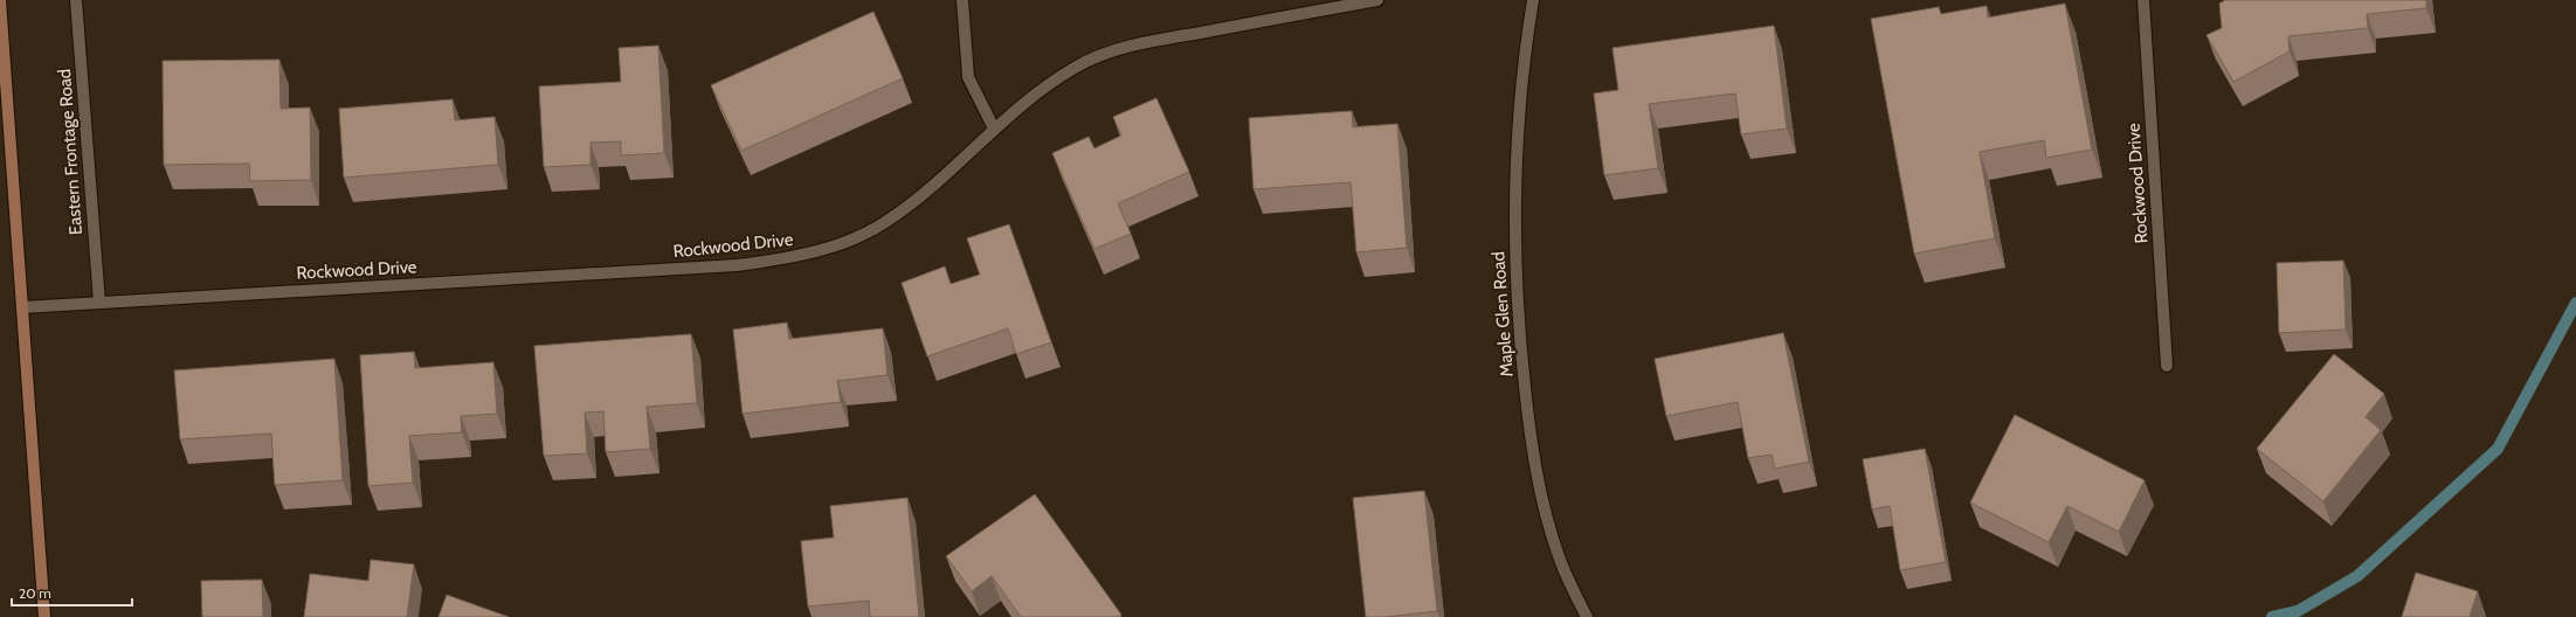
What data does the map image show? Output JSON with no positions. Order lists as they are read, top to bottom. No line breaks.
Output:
{"streets":{"street":["Eastern Frontage Road","Rockwood Drive","Maple Glen Road"]},"crossings":[["Eastern Frontage Road","Rockwood Drive"]],"scale_bar":"20 m"}
